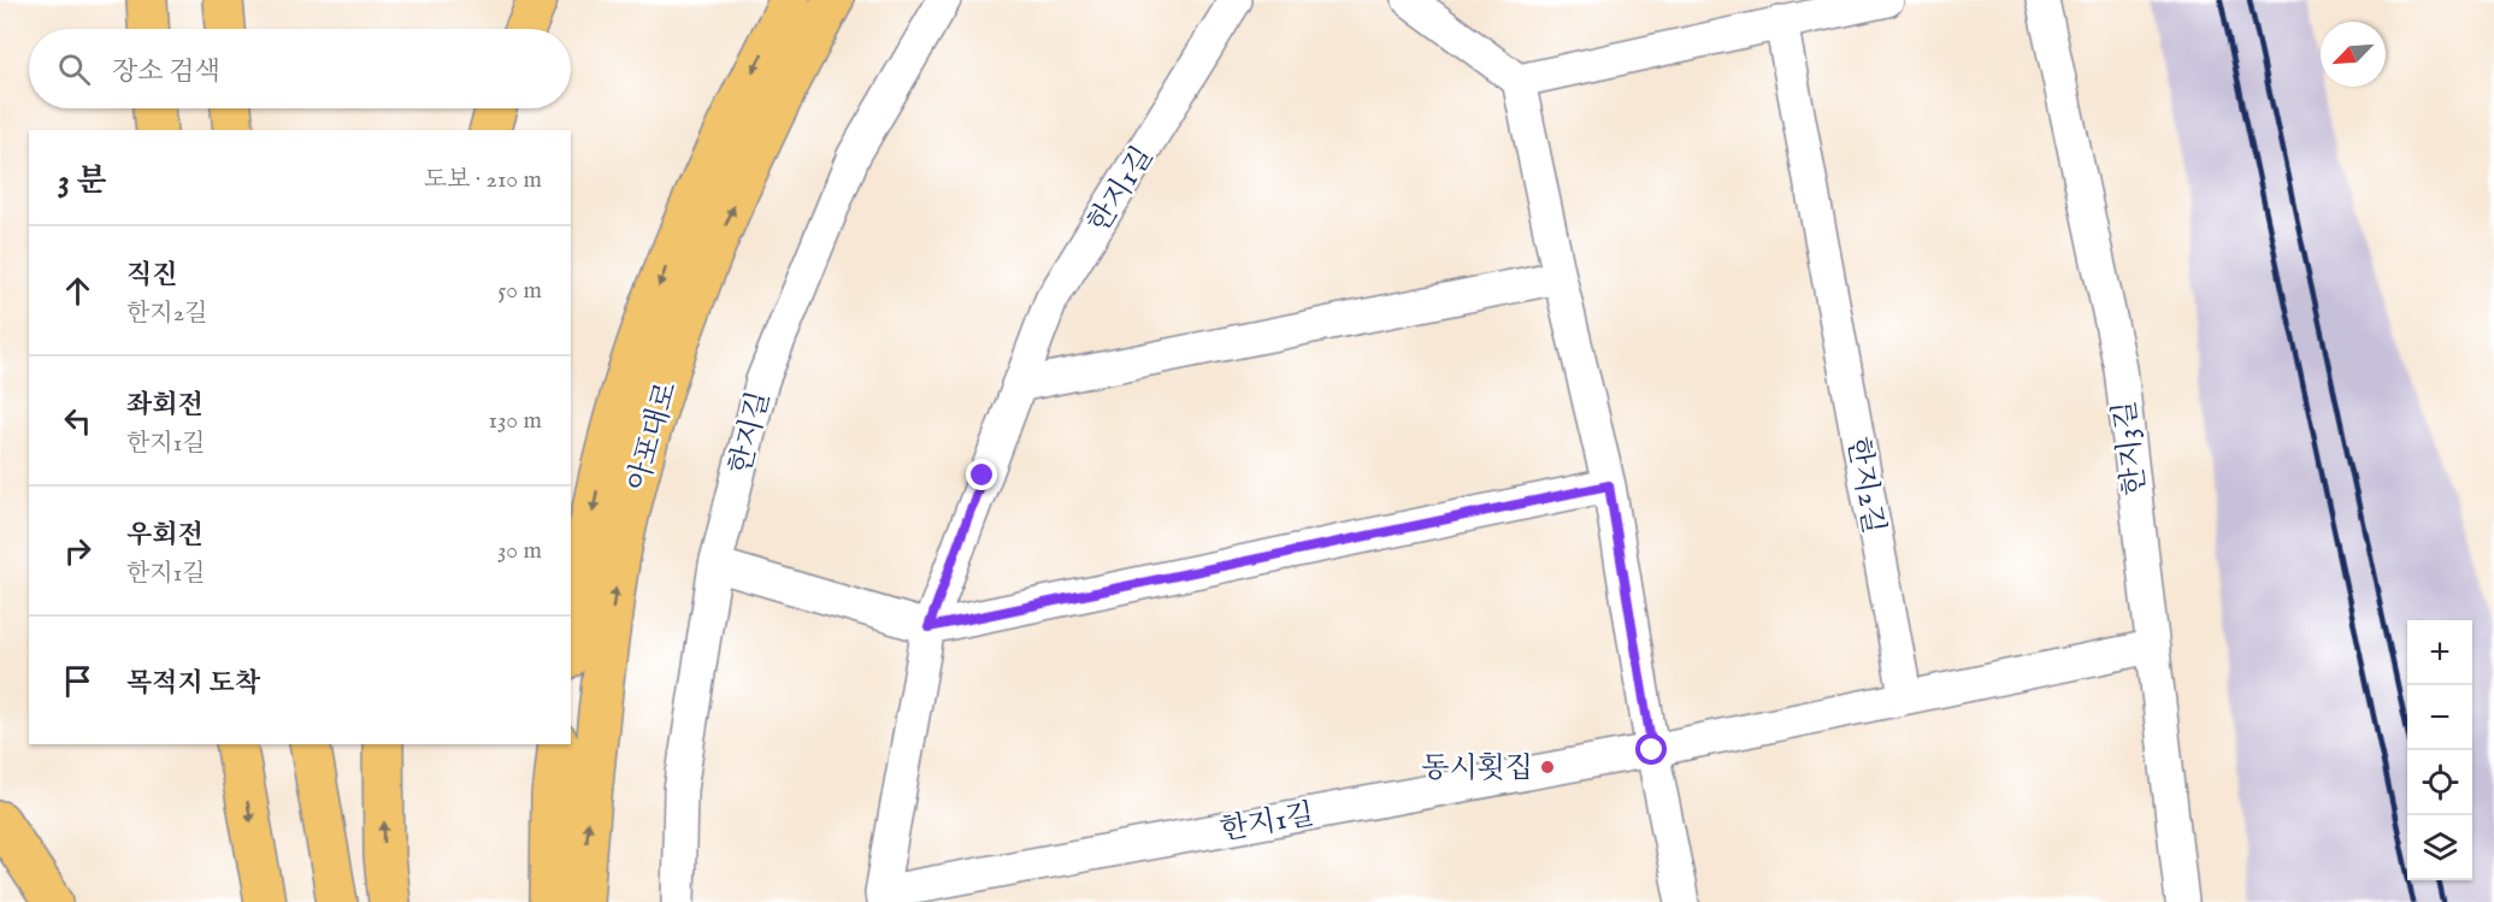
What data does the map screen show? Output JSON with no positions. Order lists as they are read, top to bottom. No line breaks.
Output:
{"streets":{"main road":["아포대로"],"street":["한지1길","한지길","한지3길","한지2길"]},"places":["동시횟집"],"north":"bottom left","page":{"search":"장소 검색","heading":["3 분","도보 · 210 m"],"list":[["직진","한지2길","50 m"],["좌회전","한지1길","130 m"],["우회전","한지1길","30 m"],"목적지 도착"],"map_buttons":["+","−"]}}
